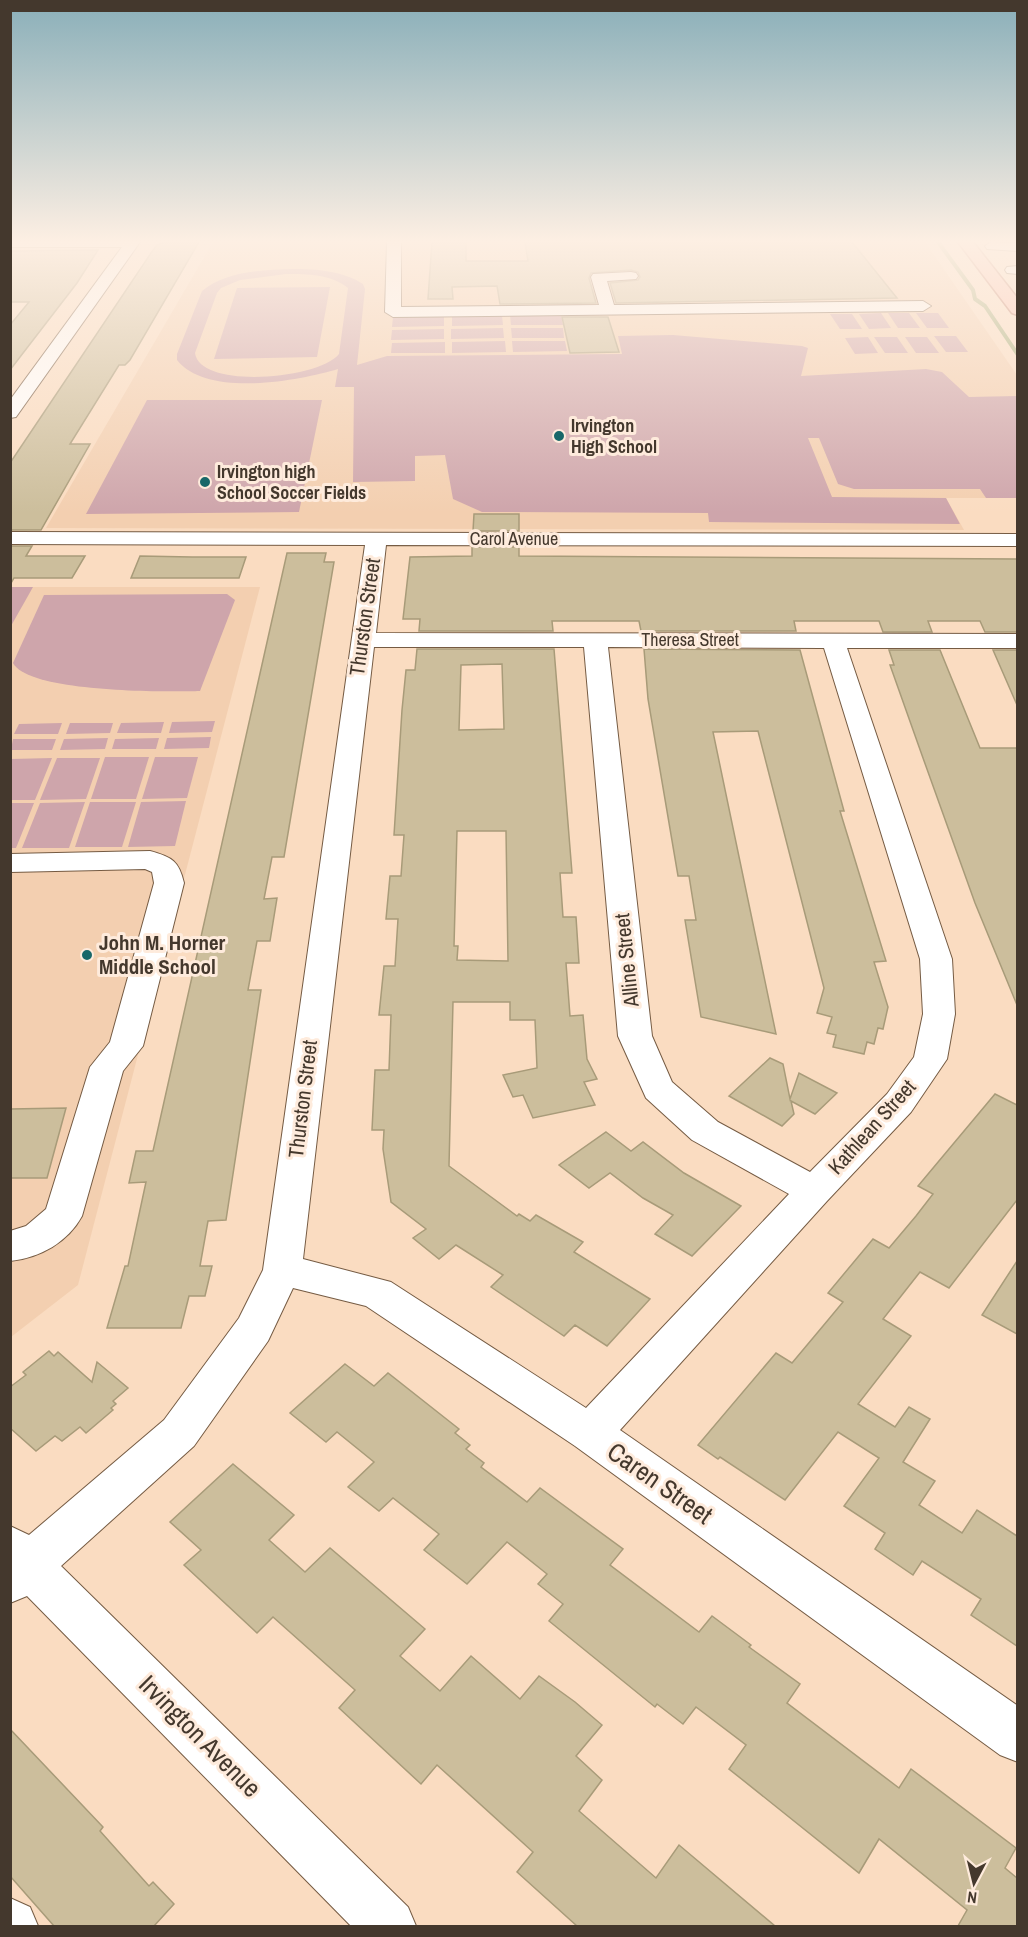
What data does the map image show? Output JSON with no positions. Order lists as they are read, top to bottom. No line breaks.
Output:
{"streets":{"street":["Carol Avenue","Thurston Street","Theresa Street","Alline Street","Kathlean Street","Caren Street","Irvington Avenue"]},"crossings":[["Carol Avenue","Thurston Street"],["Thurston Street","Theresa Street"],["Thurston Street","Caren Street"],["Thurston Street","Irvington Avenue"],["Theresa Street","Alline Street"],["Theresa Street","Kathlean Street"],["Alline Street","Kathlean Street"],["Kathlean Street","Caren Street"]],"places":["Irvington High School","Irvington high School Soccer Fields","John M. Horner Middle School"],"north":"bottom"}
